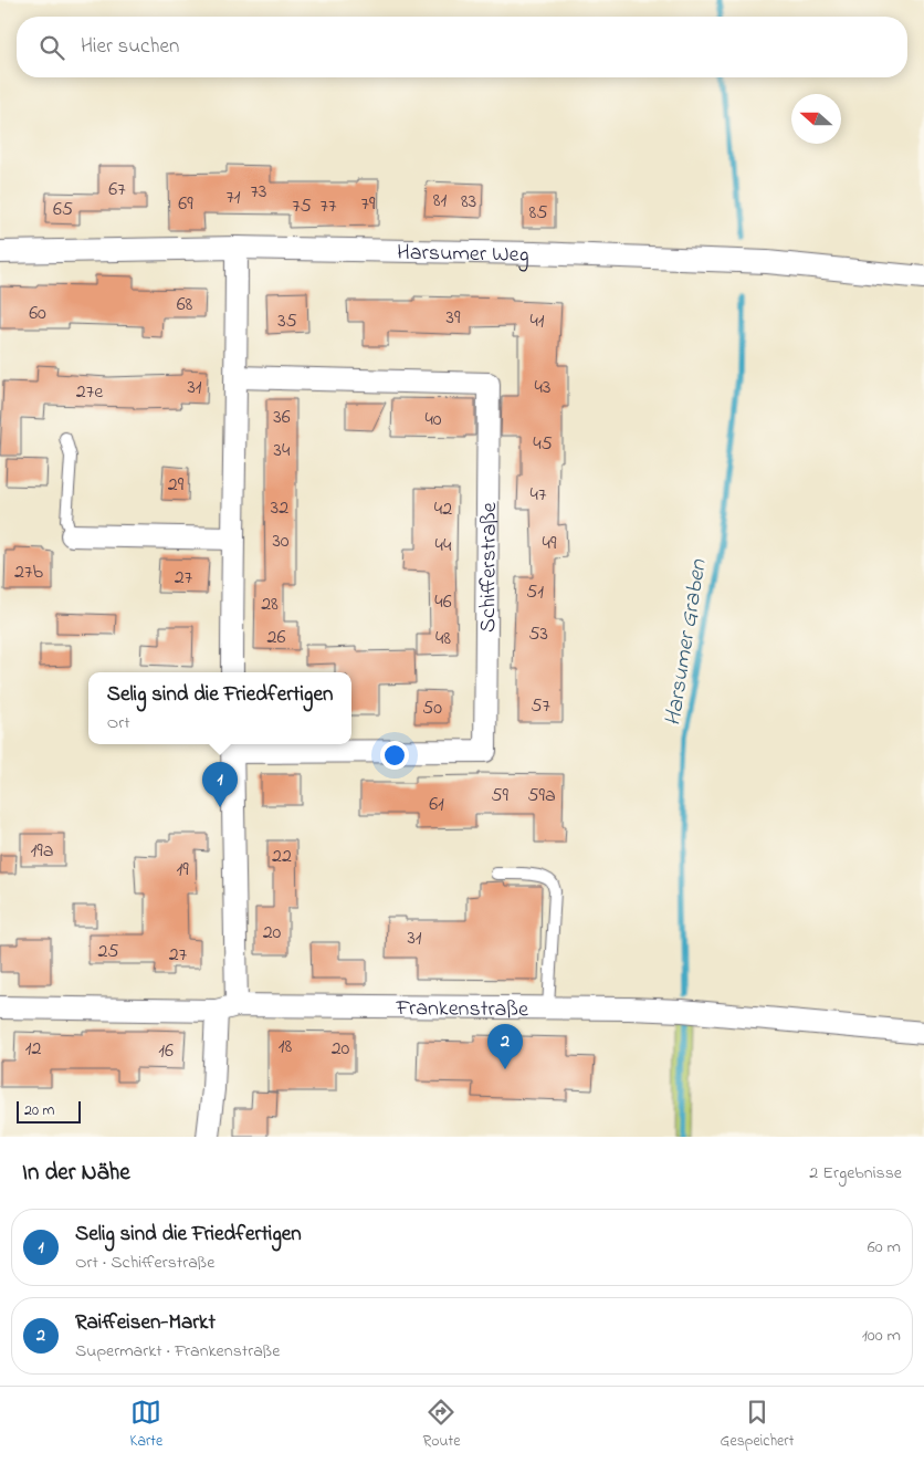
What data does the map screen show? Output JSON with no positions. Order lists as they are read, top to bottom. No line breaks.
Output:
{"streets":{"street":["Harsumer Weg","Schifferstraße","Frankenstraße"]},"crossings":[["Schifferstraße","Frankenstraße"]],"water":["Harsumer Graben"],"house_numbers":["67","73","71","81","83","69","79","75","77","65","85","68","60","39","35","41","31","43","27e","36","40","45","34","29","47","32","42","30","49","44","27b","27","51","46","28","53","26","48","57","50","59","59a","61","19a","22","19","20","31","25","27","18","12","20","16"],"scale_bar":"20 m","north":"left","page":{"search":"Hier suchen","popup":["Selig sind die Friedfertigen","Ort"],"pins":["1","2"],"scale":"20 m","heading":["In der Nähe","2 Ergebnisse"],"list":[{"mark":"1","name":"Selig sind die Friedfertigen","note":"Ort · Schifferstraße","value":"60 m"},{"mark":"2","name":"Raiffeisen-Markt","note":"Supermarkt · Frankenstraße","value":"100 m"}],"nav":["Karte","Route","Gespeichert"]}}
